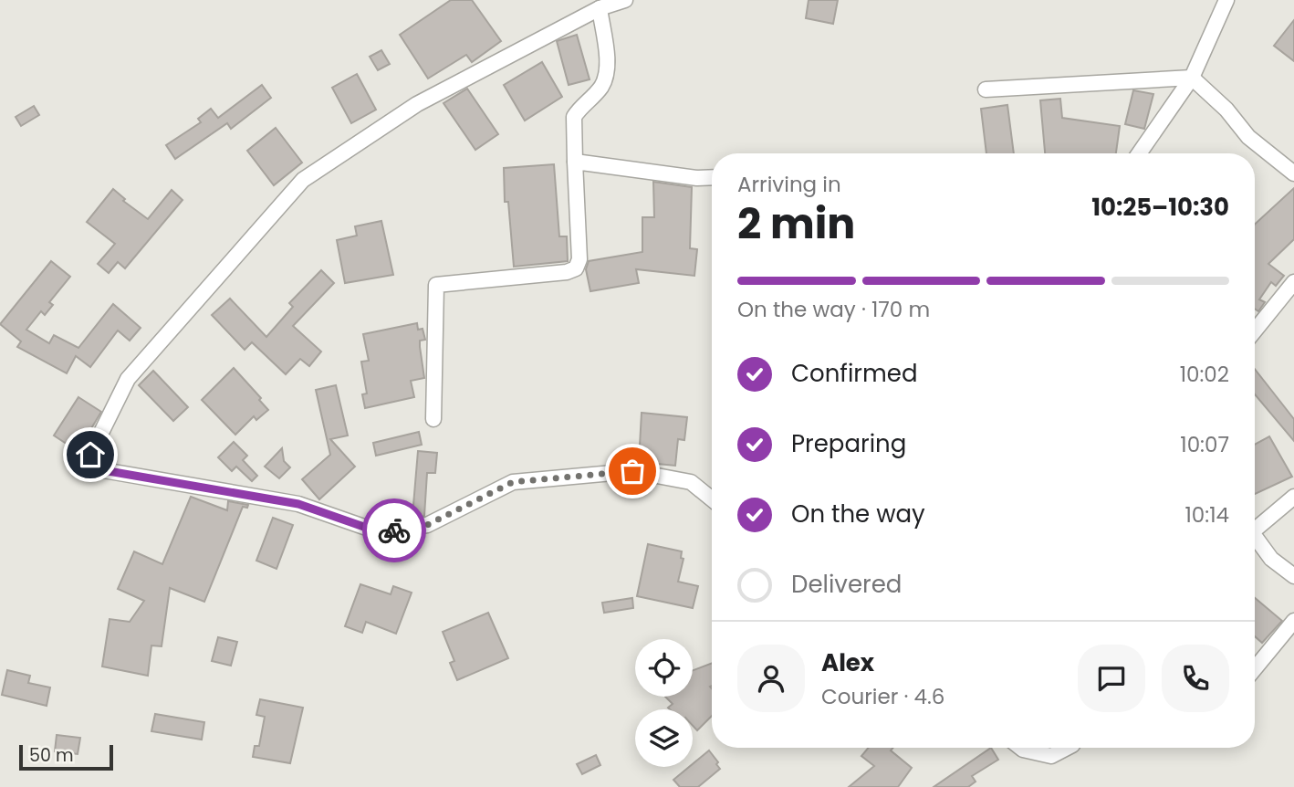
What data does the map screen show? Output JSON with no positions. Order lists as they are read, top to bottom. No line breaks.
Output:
{"scale_bar":"50 m","page":{"heading":["2 min","Arriving in","10:25–10:30"],"panel":["Alex","Courier · 4.6"],"bar":"On the way · 170 m","list":[["Confirmed","10:02"],["Preparing","10:07"],["On the way","10:14"],"Delivered"],"scale":"50 m"}}
